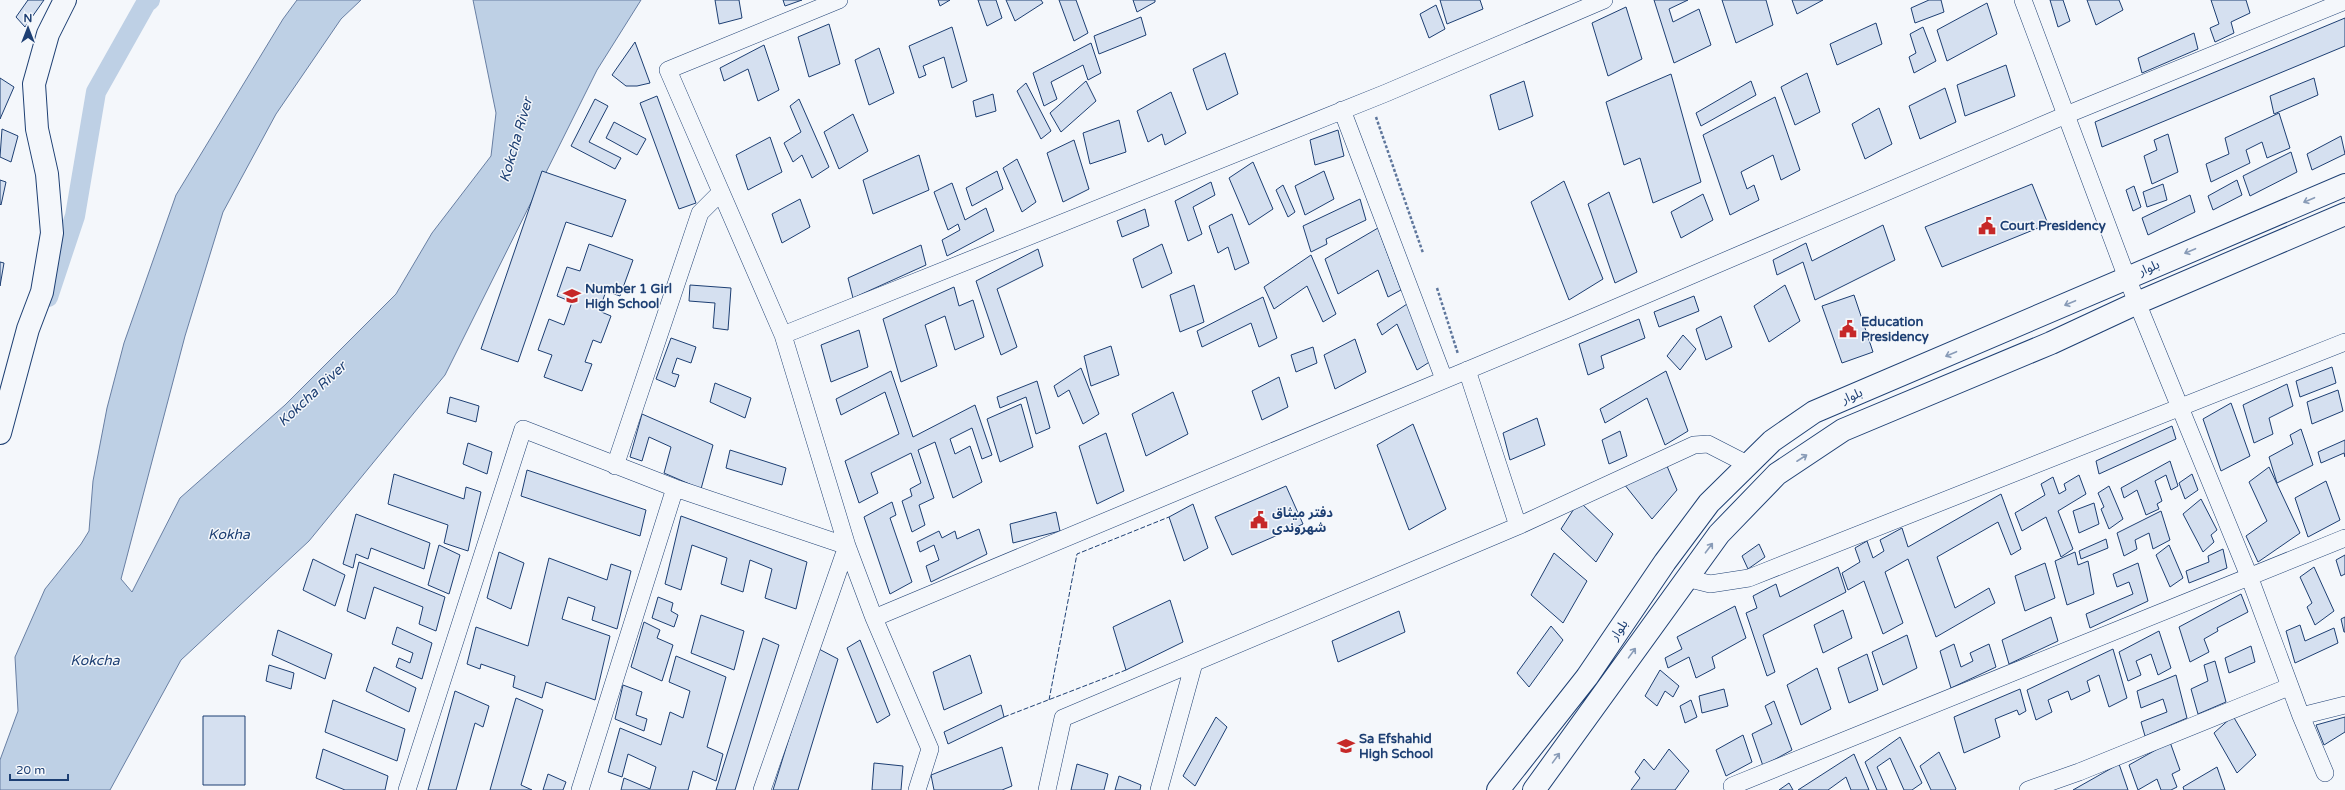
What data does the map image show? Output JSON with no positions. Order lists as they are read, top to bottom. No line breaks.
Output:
{"streets":{"main road":["بلوار"]},"water":["Kokcha River","Kokha","Kokcha"],"places":{"public building":["Court Presidency","Education Presidency","دفتر میثاق شهروندی"],"school or university":["Number 1 Girl High School","Sa Efshahid High School"]},"scale_bar":"20 m","north":"top"}
